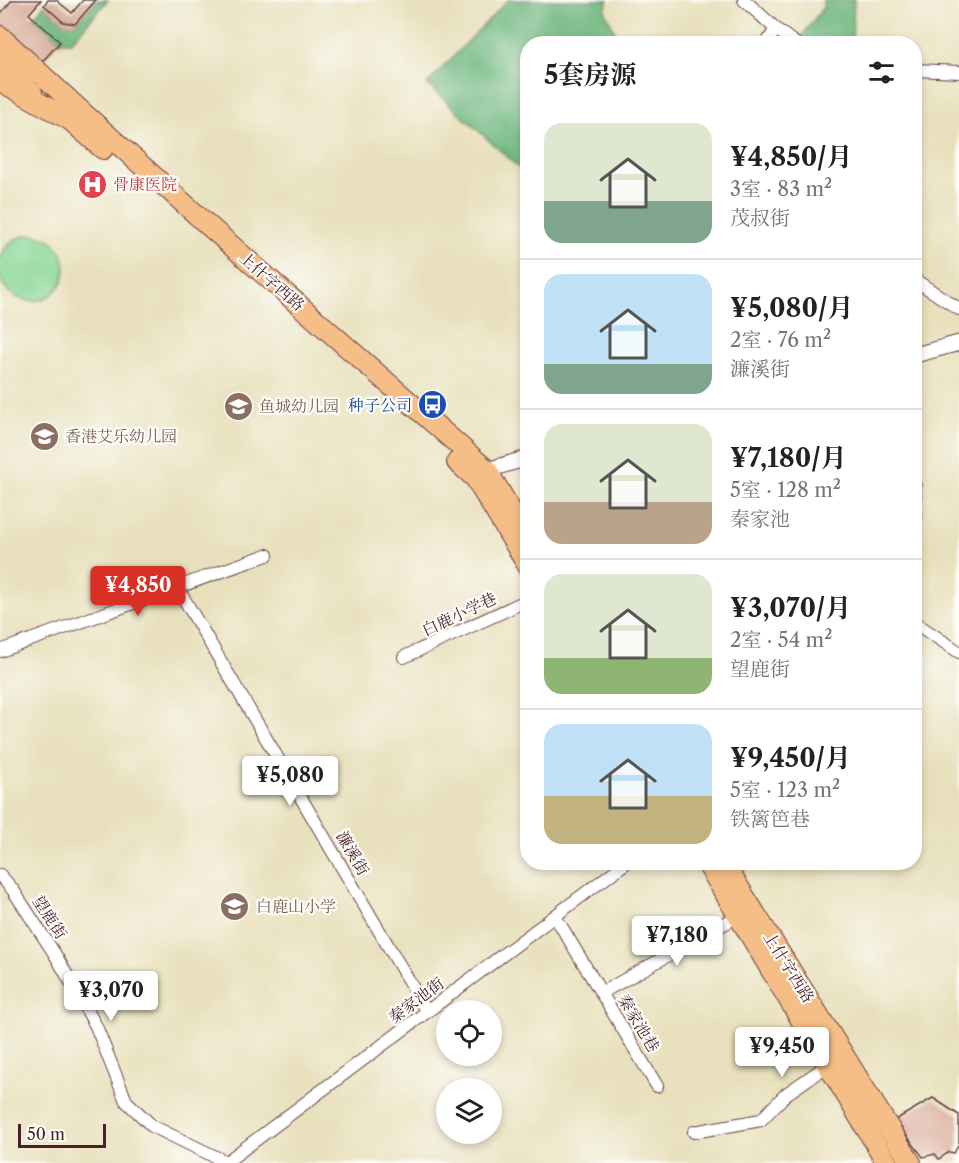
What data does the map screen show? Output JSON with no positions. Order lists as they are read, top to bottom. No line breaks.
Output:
{"streets":{"highway":["上什字西路"],"street":["白鹿小学巷","濂溪街","望鹿街","秦家池街","秦家池巷"]},"crossings":[["濂溪街","秦家池街"],["望鹿街","秦家池街"],["秦家池街","秦家池巷"]],"places":{"hospital":["骨康医院"],"bus stop":["种子公司"],"school or university":["鱼城幼儿园","香港艾乐幼儿园","白鹿山小学"]},"scale_bar":"50 m","page":{"heading":"5套房源","list":[{"name":"¥4,850/月","note":"3室 · 83 m² · 茂叔街"},{"name":"¥5,080/月","note":"2室 · 76 m² · 濂溪街"},{"name":"¥7,180/月","note":"5室 · 128 m² · 秦家池"},{"name":"¥3,070/月","note":"2室 · 54 m² · 望鹿街"},{"name":"¥9,450/月","note":"5室 · 123 m² · 铁篱笆巷"}],"price":["¥4,850","¥5,080","¥7,180","¥3,070","¥9,450"],"scale":"50 m"}}
